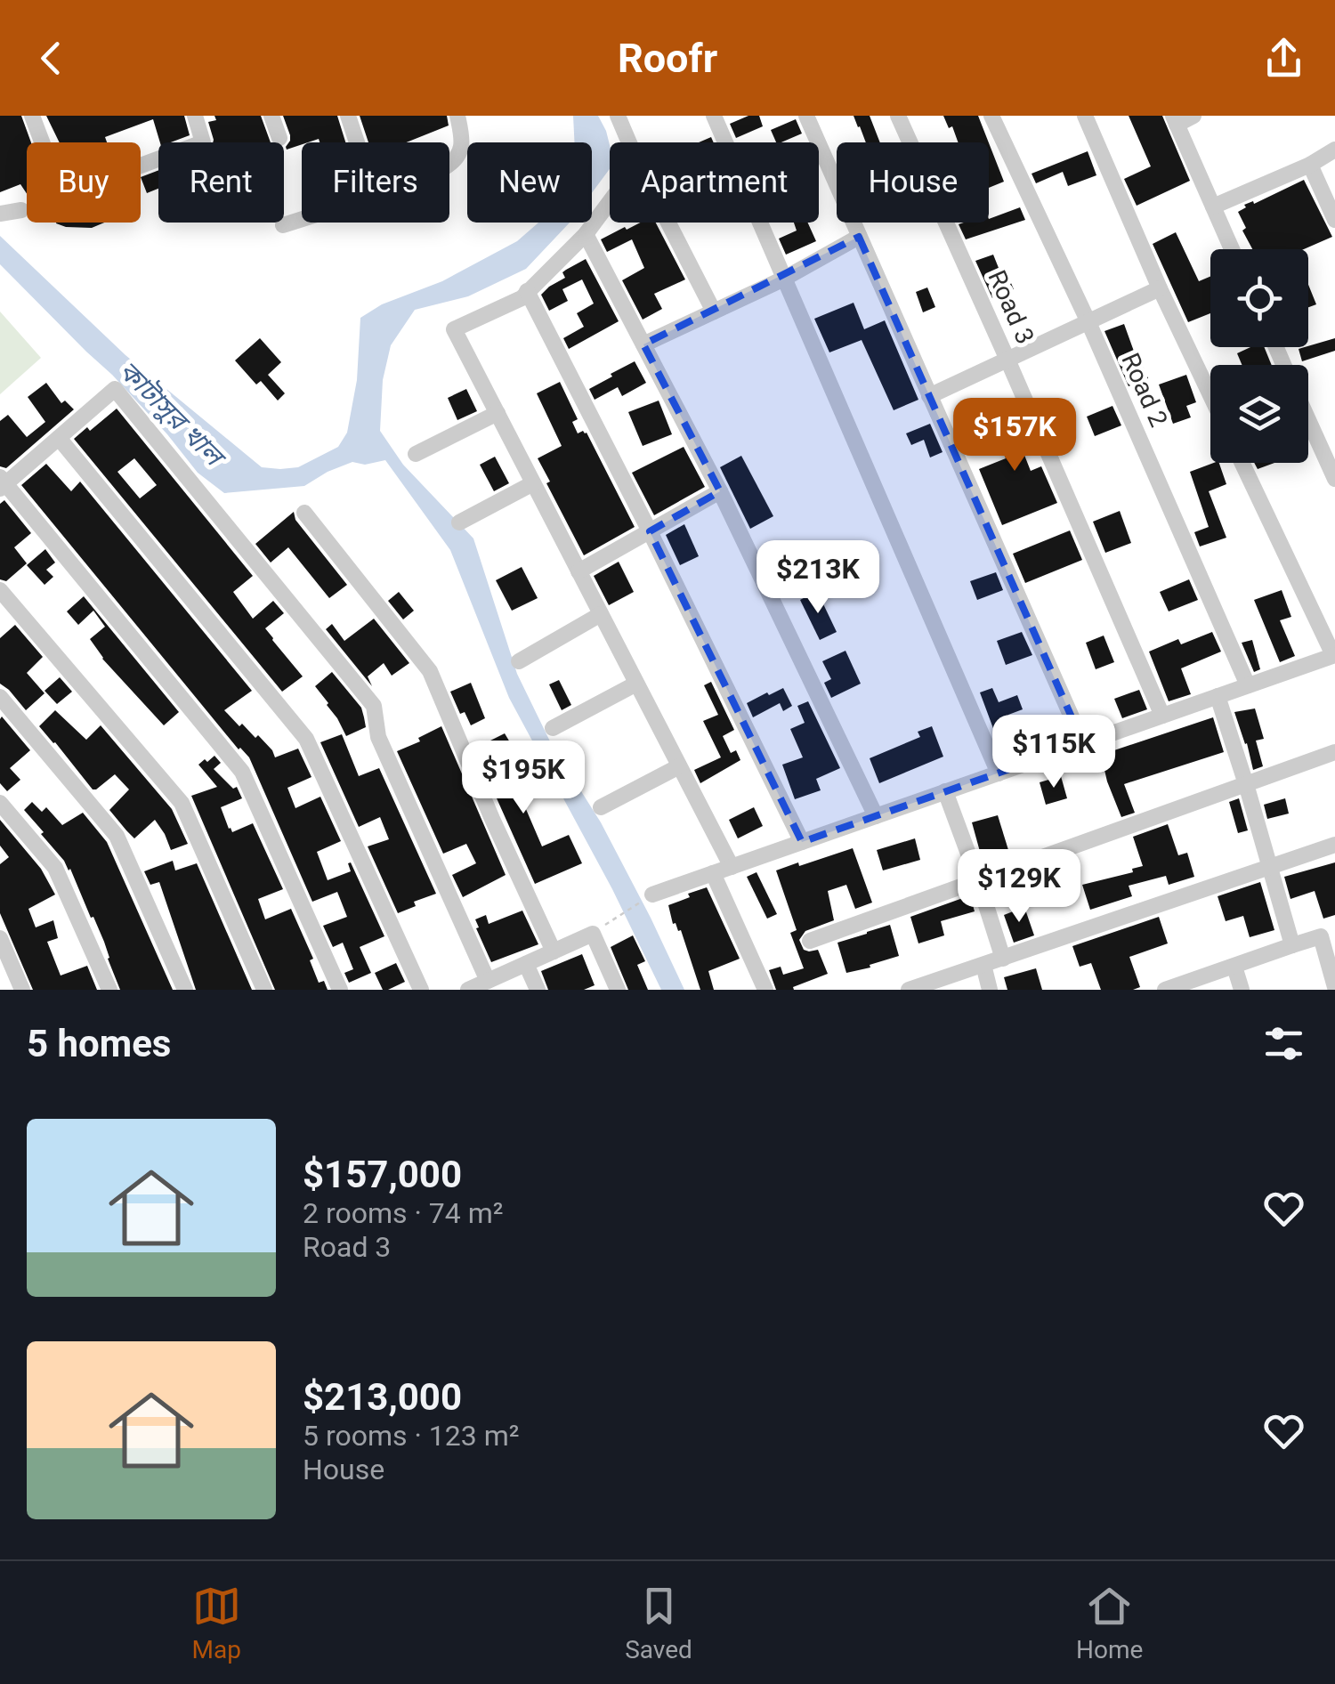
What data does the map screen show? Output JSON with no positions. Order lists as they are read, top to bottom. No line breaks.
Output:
{"streets":{"street":["Road 3","Road 2"]},"water":["কাটাসুর খাল"],"page":{"header":"Roofr","chip":["Buy","Rent","Filters","New","Apartment","House"],"price":["$157K","$213K","$115K","$195K","$129K"],"heading":"5 homes","list":[{"name":"$157,000","note":"2 rooms · 74 m² · Road 3"},{"name":"$213,000","note":"5 rooms · 123 m² · House"}],"tabs":["Map","Saved","Home"]}}
